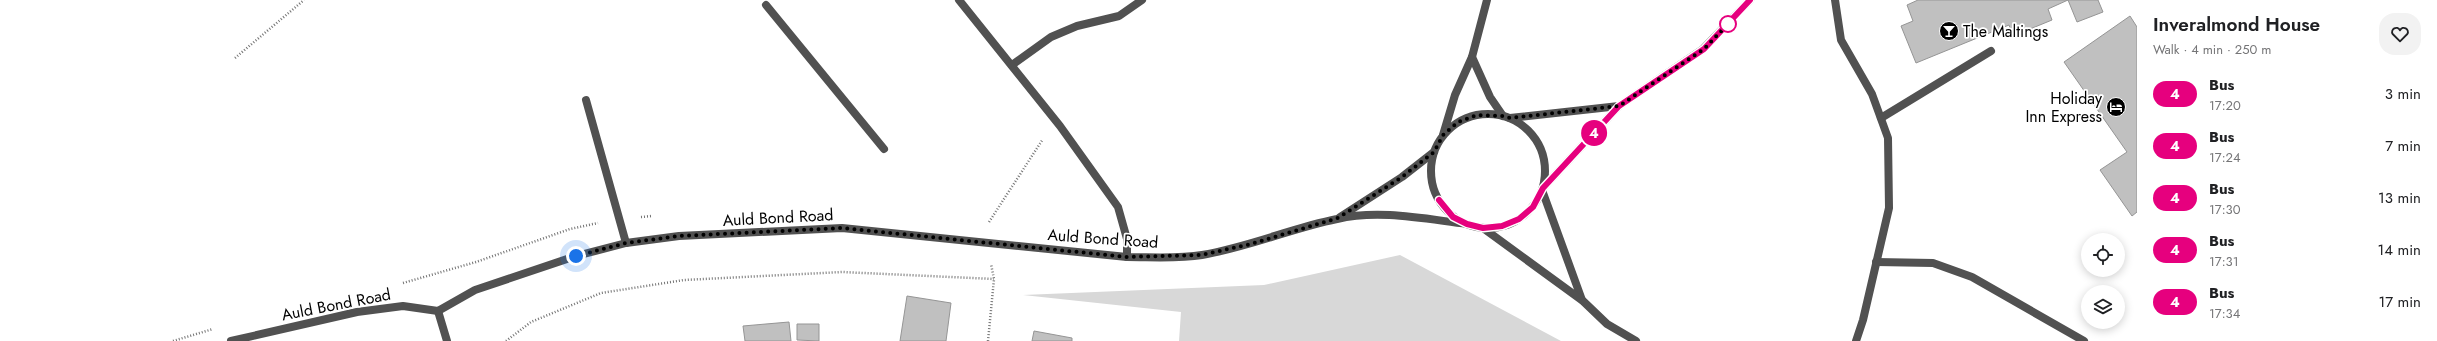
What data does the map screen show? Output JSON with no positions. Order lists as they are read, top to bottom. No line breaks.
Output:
{"streets":{"street":["Auld Bond Road"]},"places":{"bar":["The Maltings"],"hotel":["Holiday Inn Express"]},"lines":["bus line 4"],"page":{"on_map":"4","heading":["Inveralmond House","Walk · 4 min · 250 m"],"list":[{"mark":"4","name":"Bus","note":"17:20","value":"3 min"},{"mark":"4","name":"Bus","note":"17:24","value":"7 min"},{"mark":"4","name":"Bus","note":"17:30","value":"13 min"},{"mark":"4","name":"Bus","note":"17:31","value":"14 min"},{"mark":"4","name":"Bus","note":"17:34","value":"17 min"}]}}
